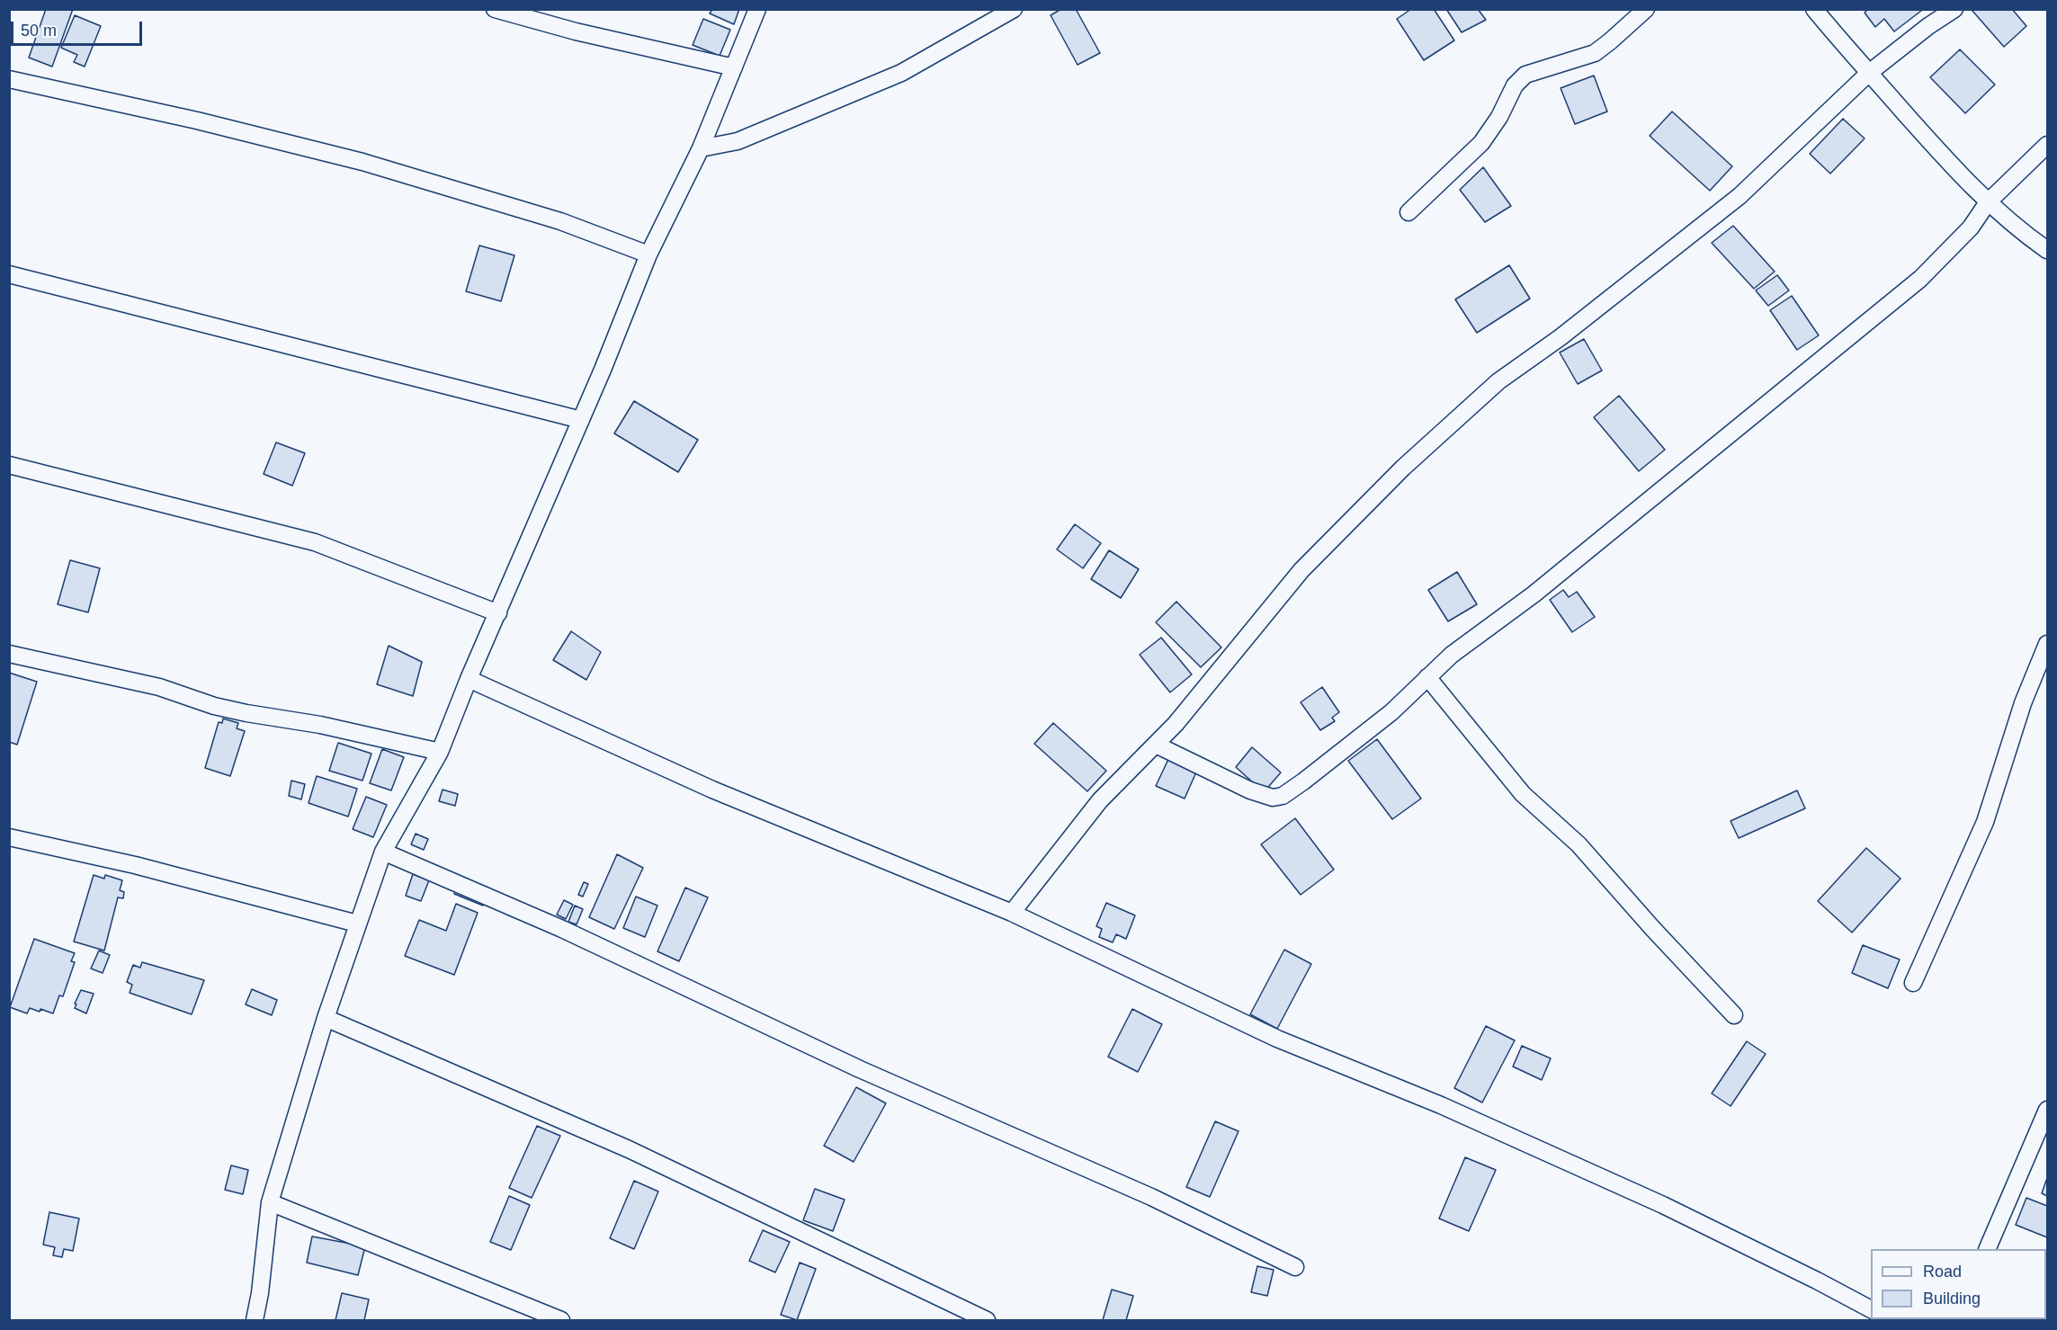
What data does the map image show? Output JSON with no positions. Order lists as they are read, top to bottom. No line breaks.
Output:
{"legend":["Road","Building"],"scale_bar":"50 m"}
